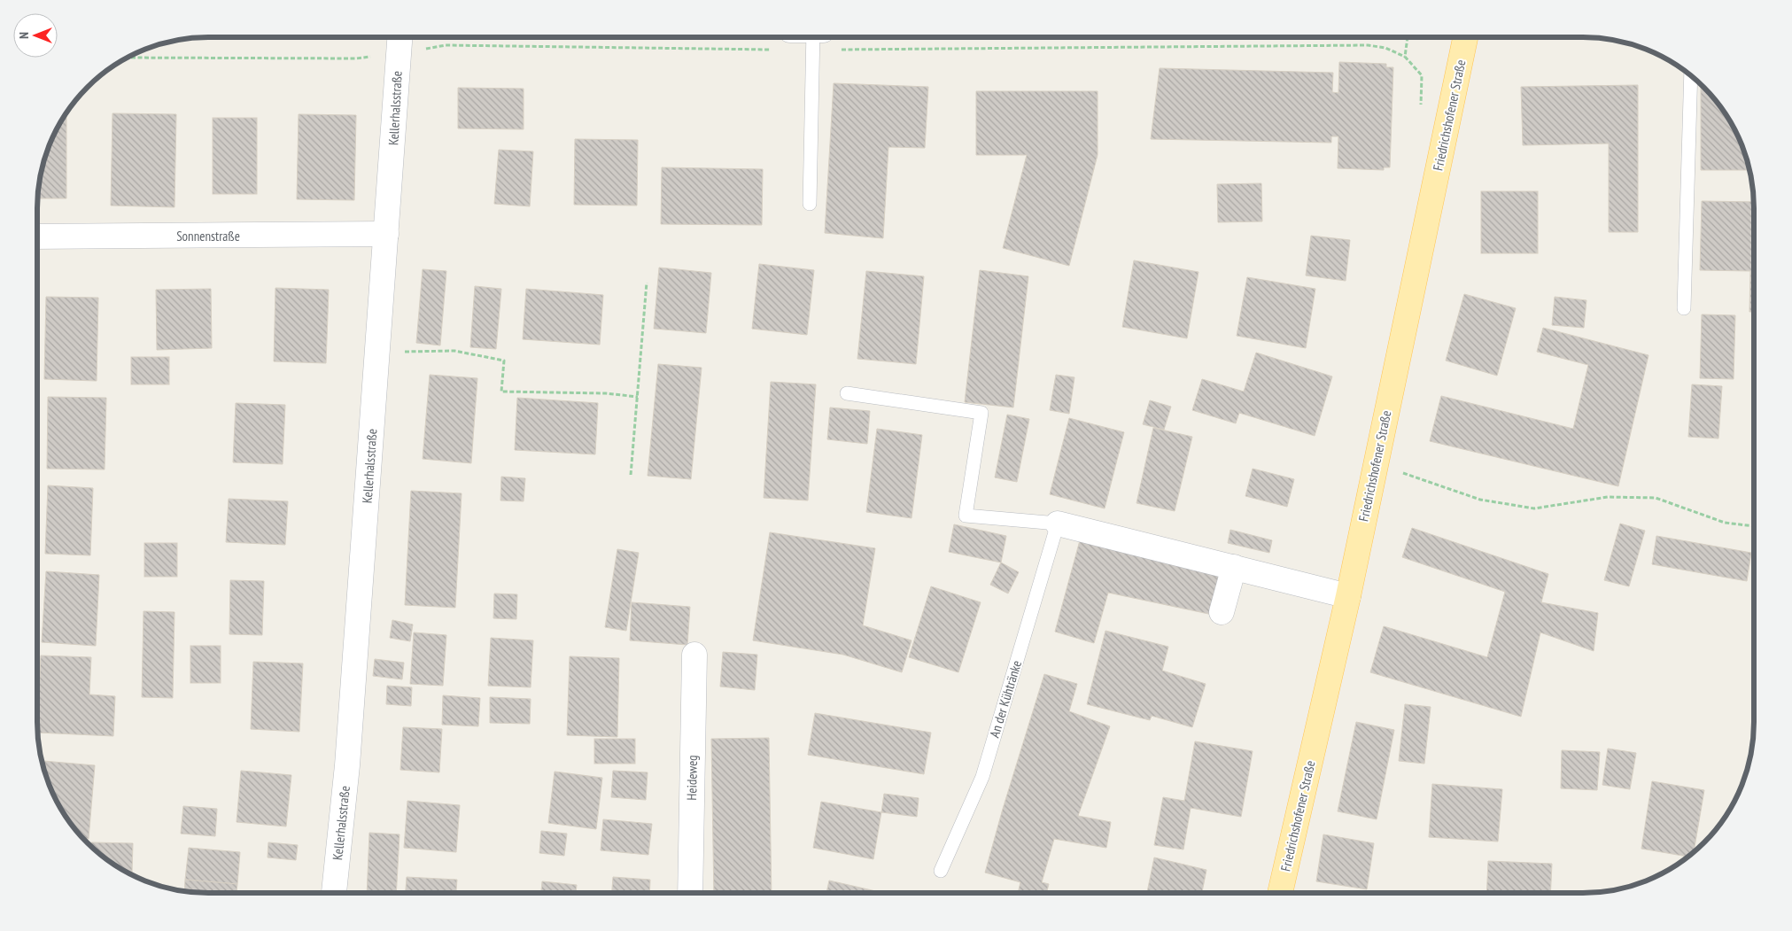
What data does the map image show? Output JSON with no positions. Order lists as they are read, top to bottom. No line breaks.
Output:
{"streets":{"main road":["Friedrichshofener Straße"],"street":["Kellerhalsstraße","Sonnenstraße","Heideweg"],"lane":["An der Kühtränke"]},"crossings":[["Kellerhalsstraße","Sonnenstraße"]],"north":"left"}
